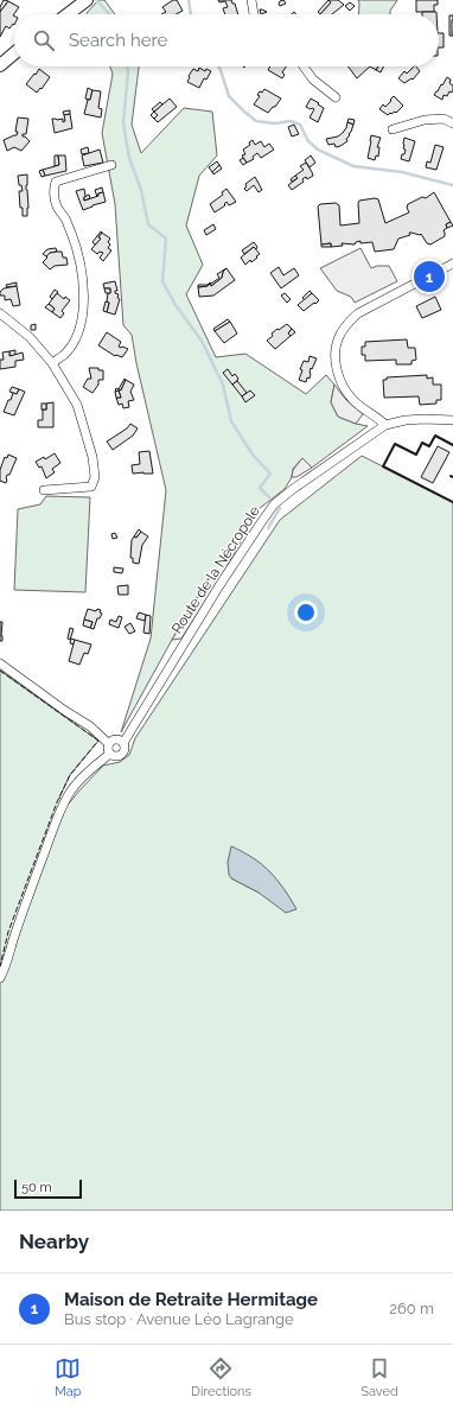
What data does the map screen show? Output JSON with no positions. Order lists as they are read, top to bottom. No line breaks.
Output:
{"streets":{"street":["Route de la Nécropole"]},"scale_bar":"50 m","page":{"search":"Search here","pins":"1","scale":"50 m","heading":"Nearby","list":[{"mark":"1","name":"Maison de Retraite Hermitage","note":"Bus stop · Avenue Léo Lagrange","value":"260 m"}],"nav":["Map","Directions","Saved"]}}
